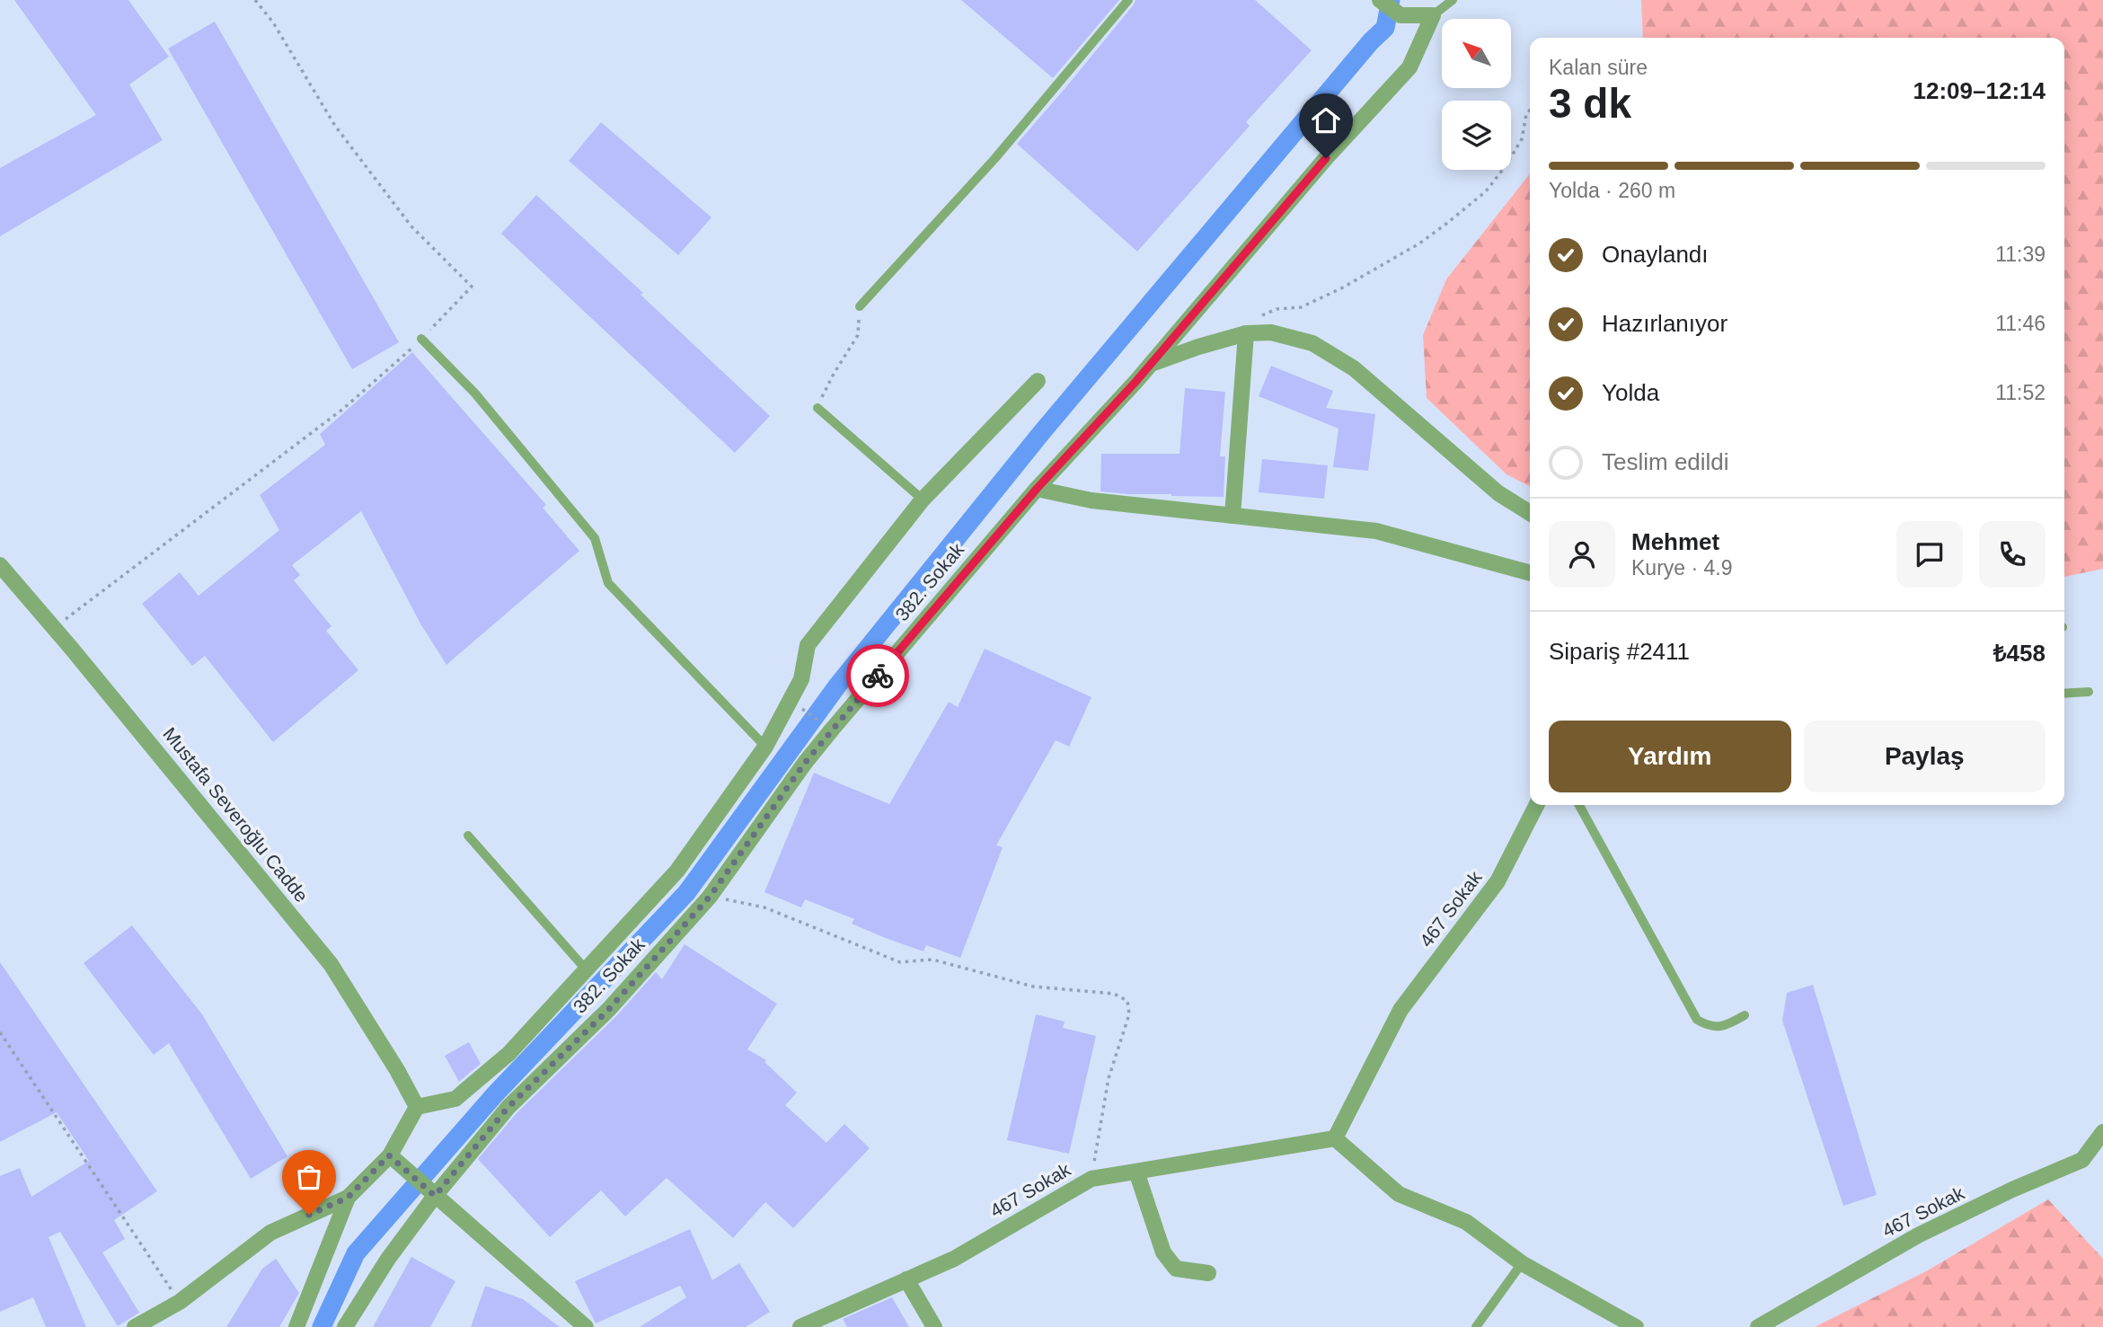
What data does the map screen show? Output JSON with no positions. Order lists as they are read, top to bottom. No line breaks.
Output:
{"streets":{"street":["382. Sokak","Mustafa Severoğlu Cadde","467 Sokak"]},"north":"top left","page":{"heading":["3 dk","Kalan süre","12:09–12:14"],"panel":["Mehmet","Kurye · 4.9","Sipariş #2411","₺458"],"bar":"Yolda · 260 m","list":[["Onaylandı","11:39"],["Hazırlanıyor","11:46"],["Yolda","11:52"],"Teslim edildi"],"buttons":["Yardım","Paylaş"]}}
